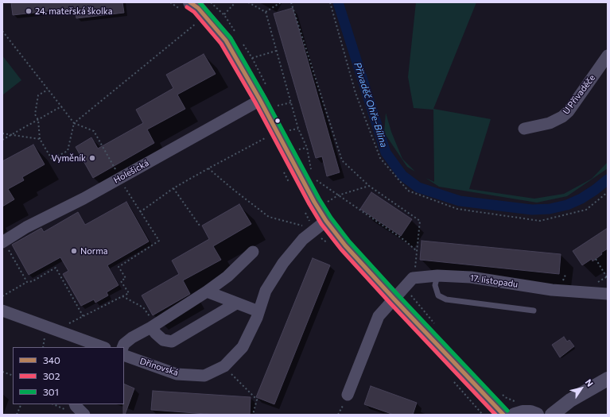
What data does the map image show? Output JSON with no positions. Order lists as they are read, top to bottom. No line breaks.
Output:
{"streets":{"street":["U Přivaděče","Holešická","17. listopadu","Dřínovská"]},"water":["Přivaděč Ohře-Bílina"],"places":["24. mateřská školka","Vyměník","Norma"],"lines":["transit line 340","transit line 301","transit line 302"],"legend":["340","302","301"],"north":"top right"}
